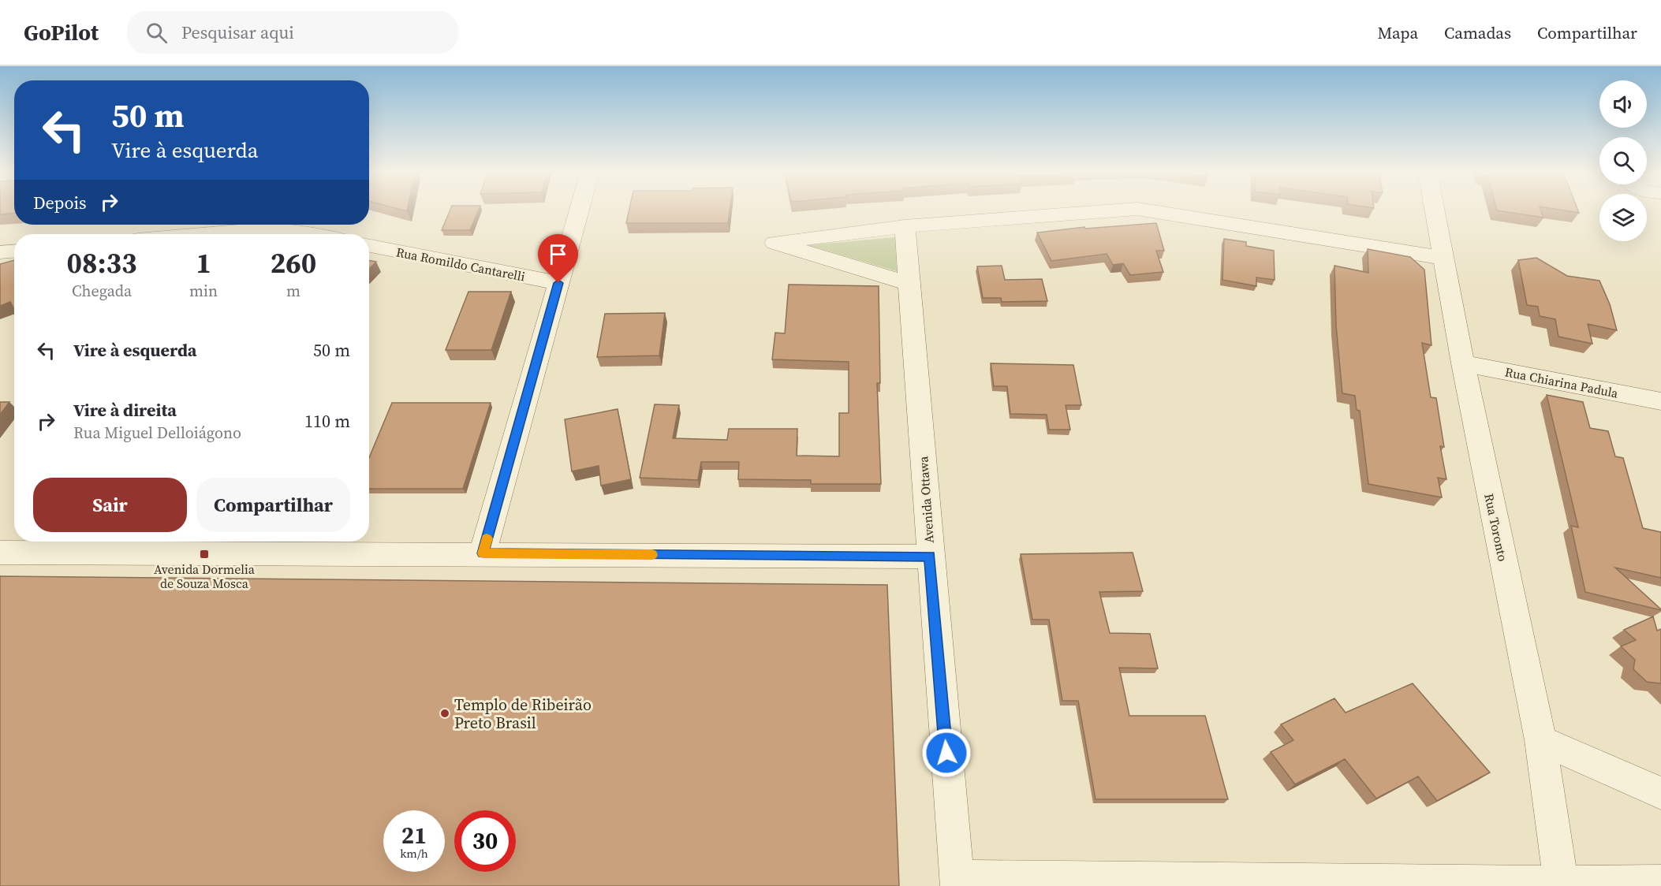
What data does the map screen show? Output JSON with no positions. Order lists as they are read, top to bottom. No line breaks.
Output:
{"streets":{"street":["Rua Romildo Cantarelli","Rua Chiarina Padula","Avenida Ottawa","Rua Toronto"]},"crossings":[["Rua Chiarina Padula","Rua Toronto"]],"places":{"transit":["Avenida Dormelia de Souza Mosca"],"other":["Templo de Ribeirão Preto Brasil"]},"page":{"header":"GoPilot","search":"Pesquisar aqui","nav":["Mapa","Camadas","Compartilhar"],"turn":["50 m","Vire à esquerda"],"then":"Depois","eta":["08:33","Chegada","1","min","260","m"],"list":[{"name":"Vire à esquerda","value":"50 m"},{"name":"Vire à direita","note":"Rua Miguel Delloiágono","value":"110 m"}],"buttons":["Sair","Compartilhar"],"speed":"21 km/h","limit":"30"}}
